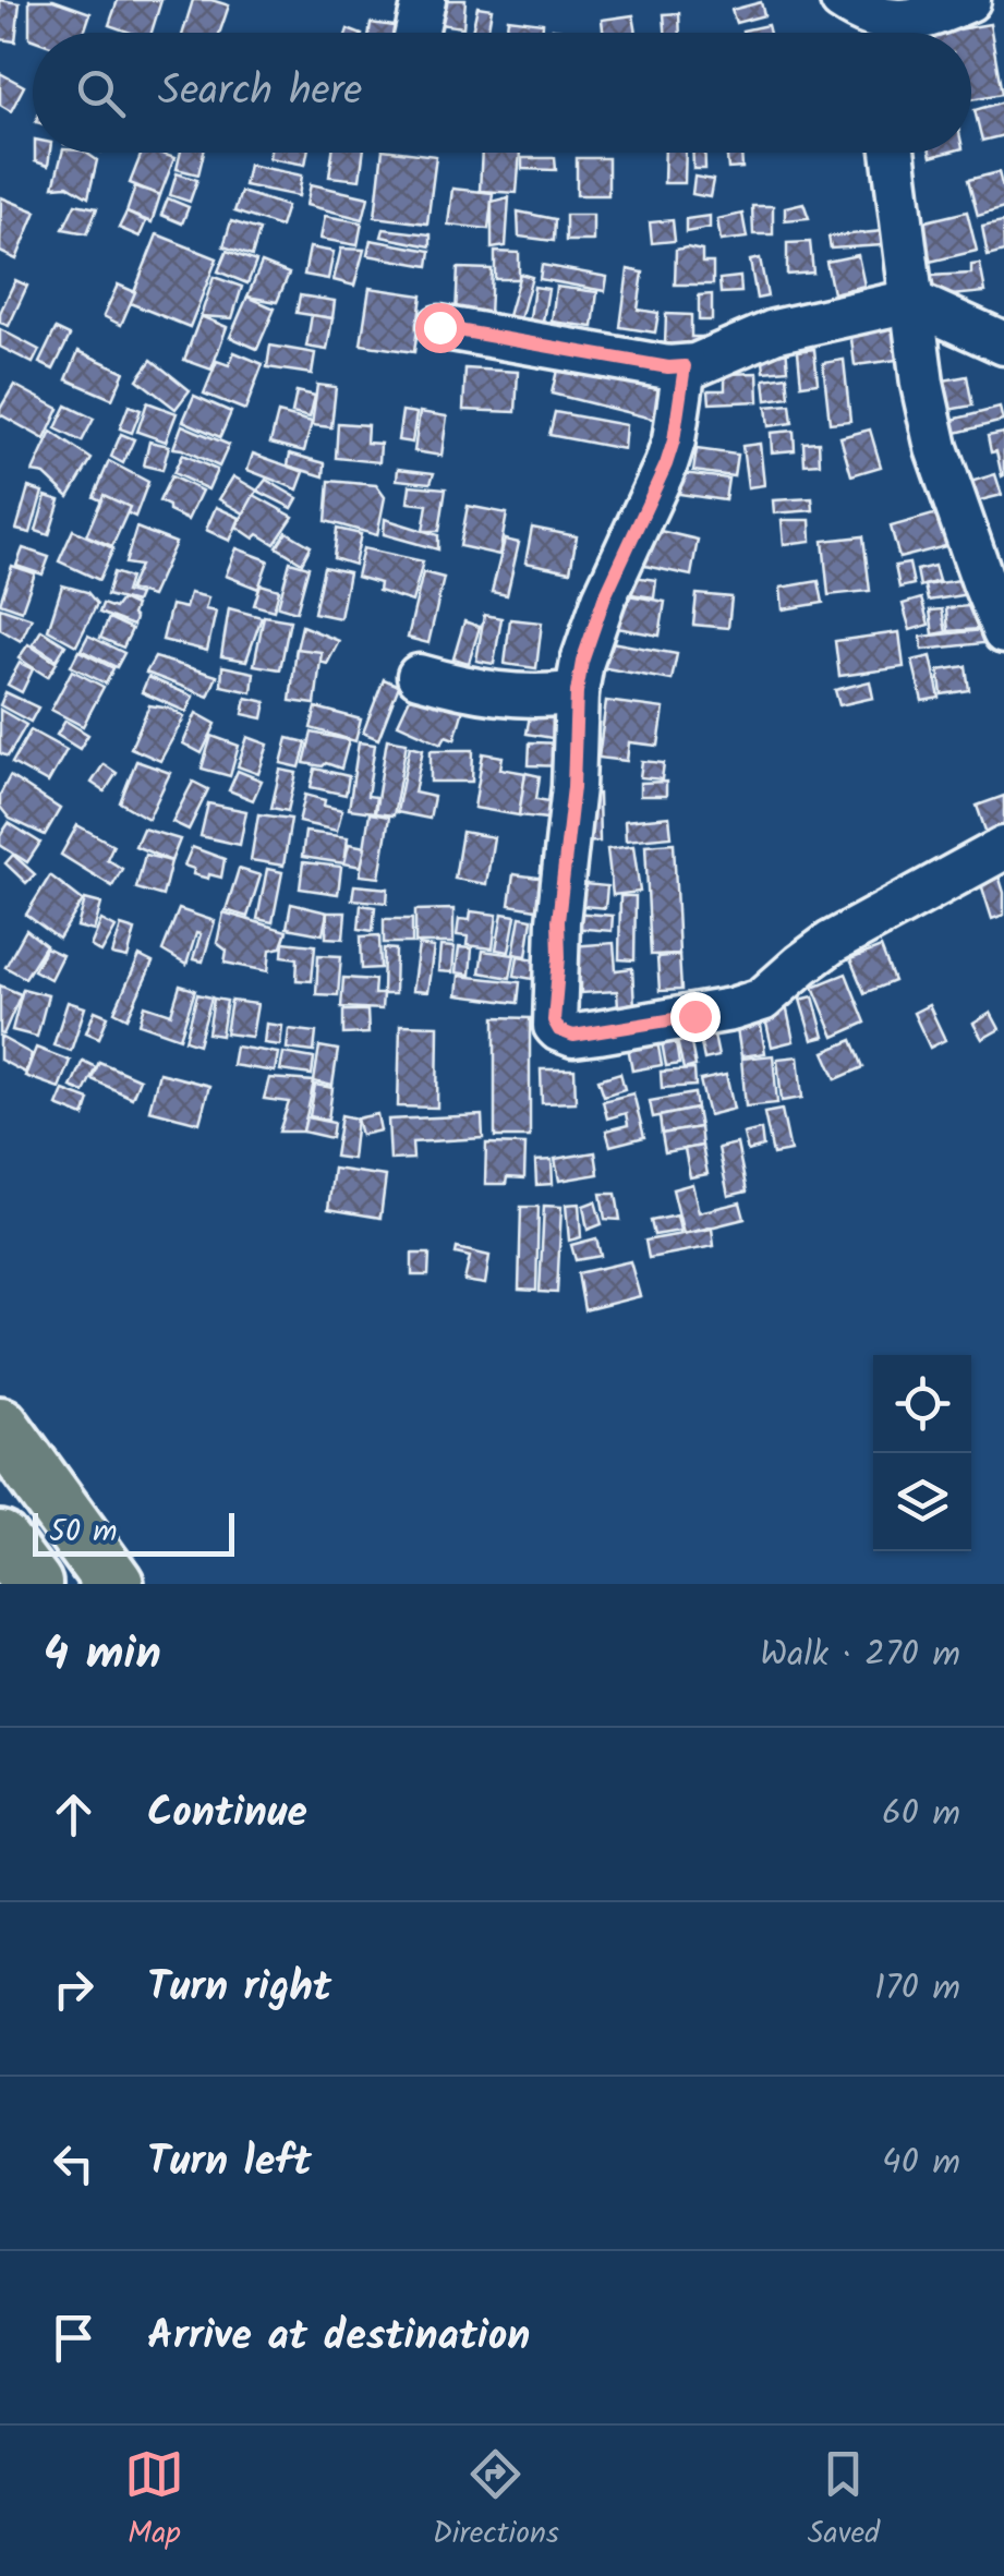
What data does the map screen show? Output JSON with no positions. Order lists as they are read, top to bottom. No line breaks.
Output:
{"scale_bar":"50 m","page":{"search":"Search here","scale":"50 m","heading":["4 min","Walk · 270 m"],"list":[["Continue","60 m"],["Turn right","170 m"],["Turn left","40 m"],"Arrive at destination"],"nav":["Map","Directions","Saved"]}}
